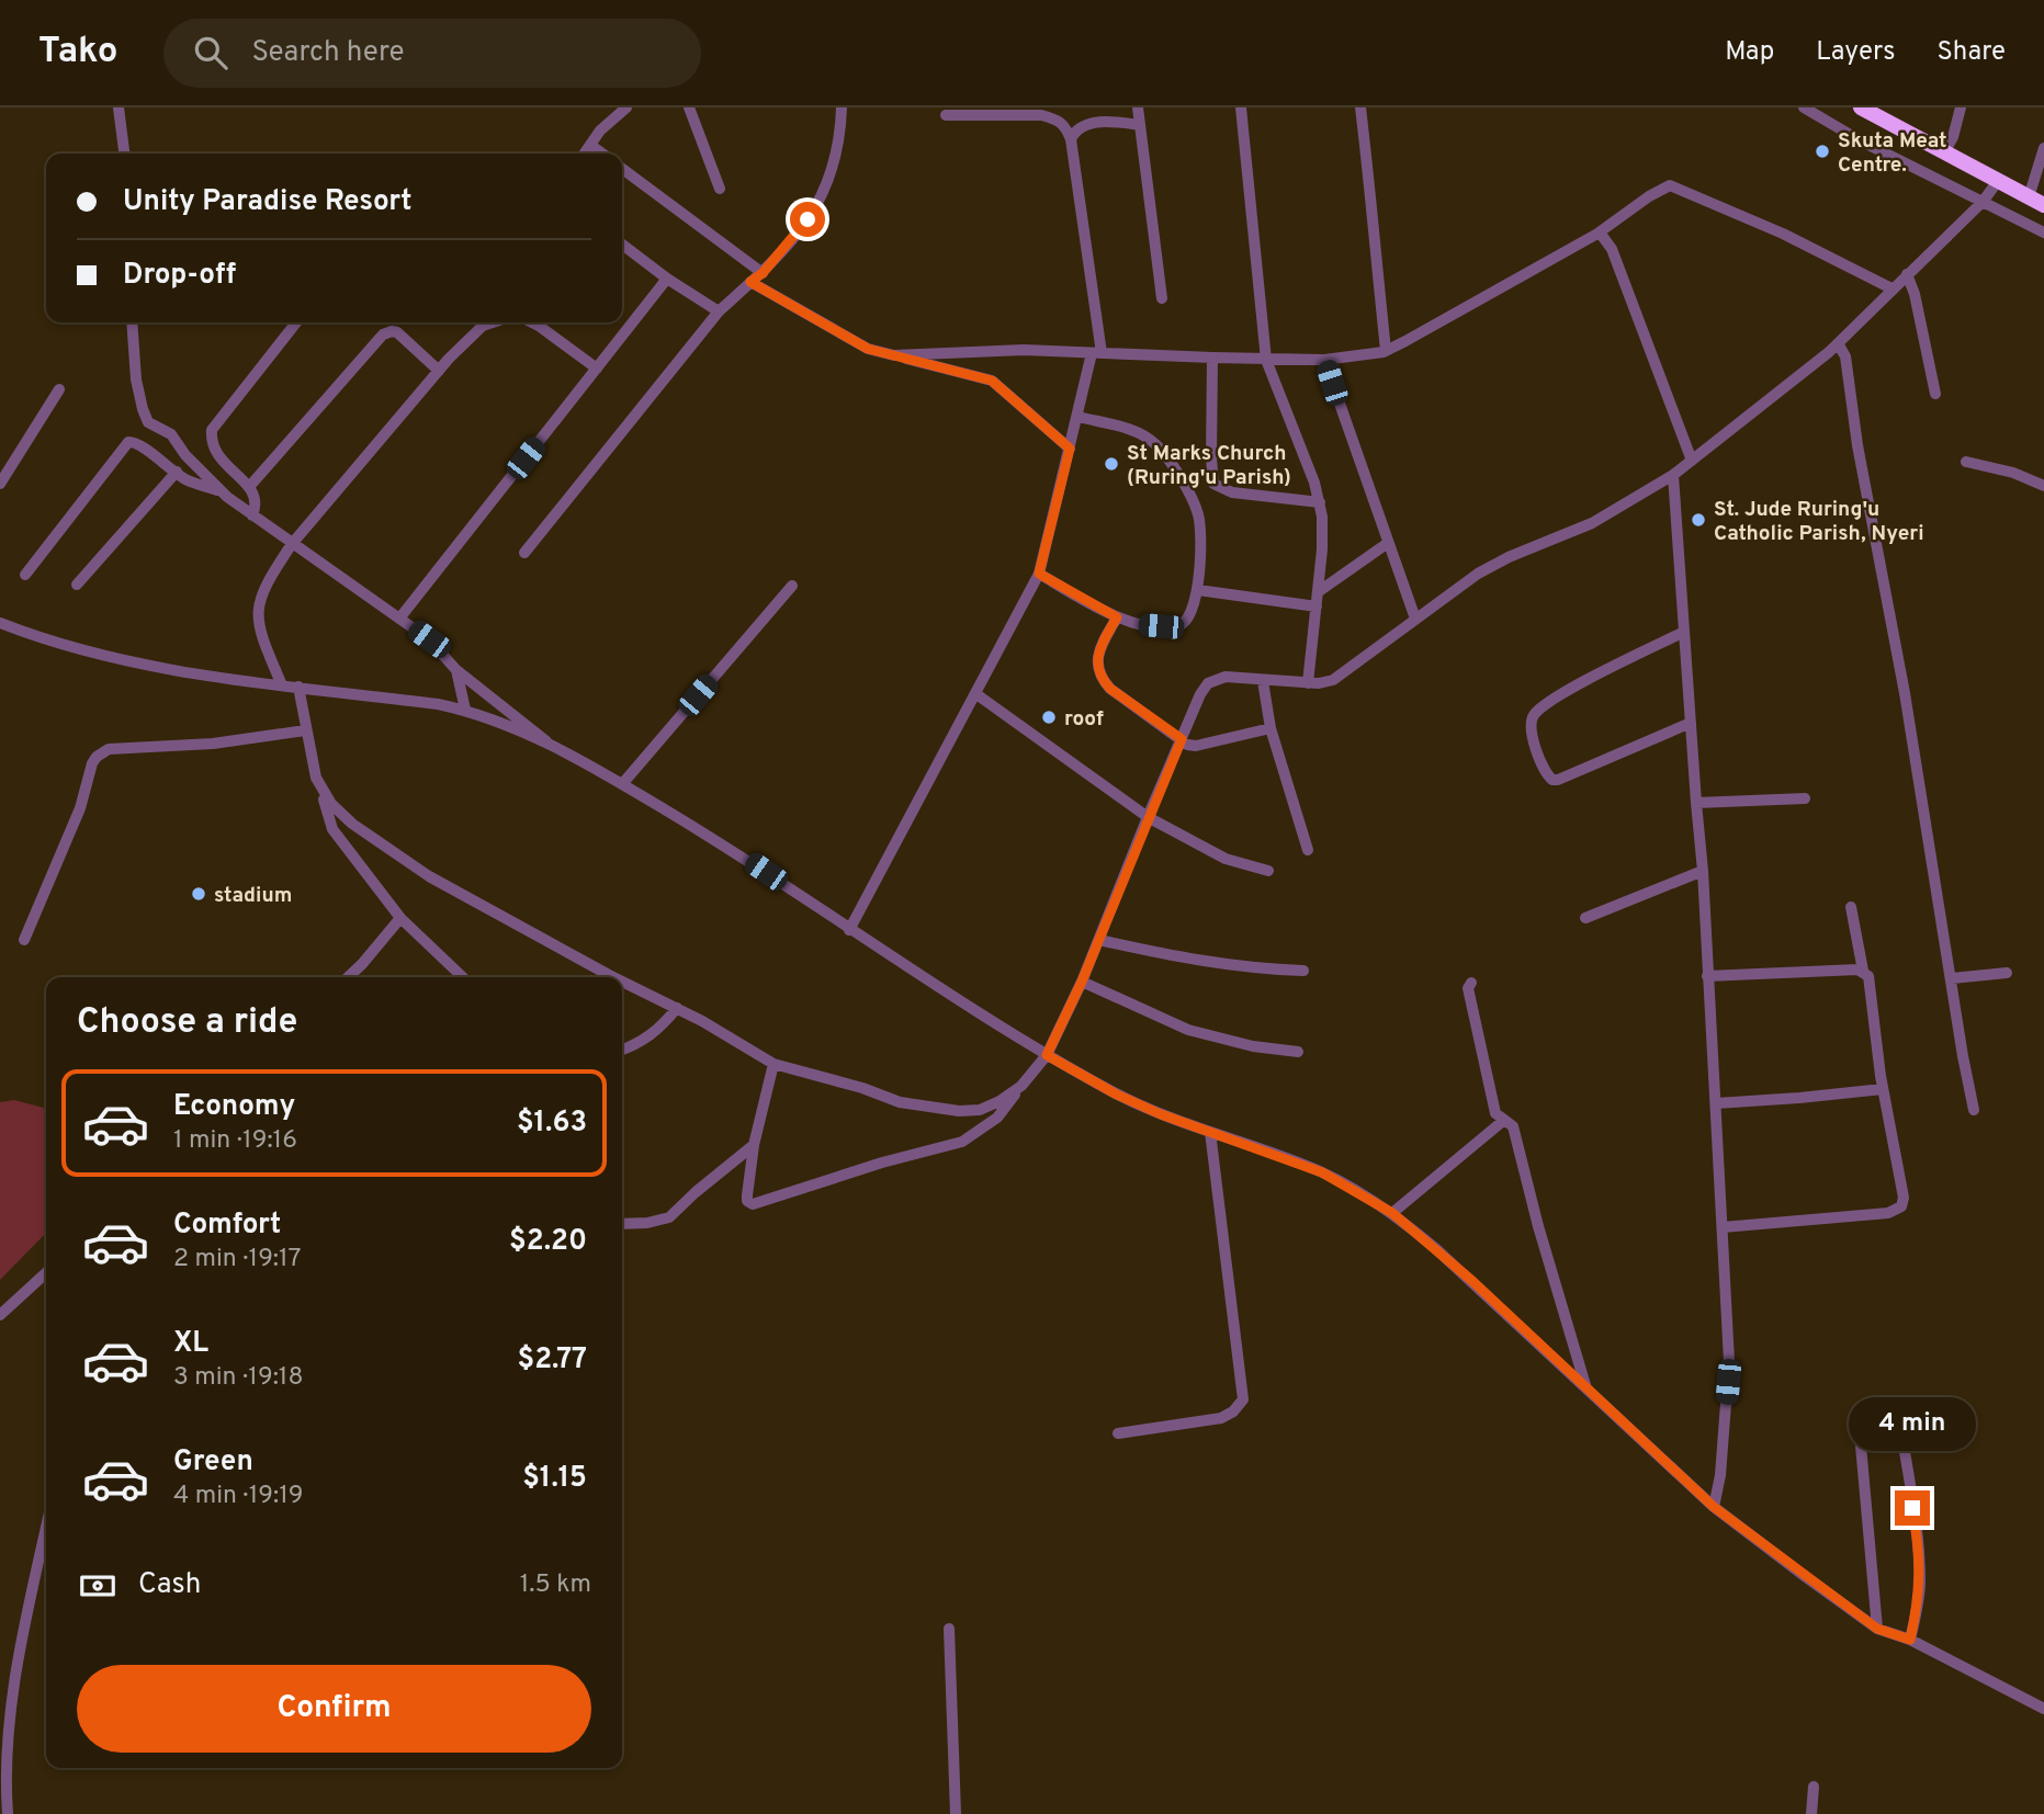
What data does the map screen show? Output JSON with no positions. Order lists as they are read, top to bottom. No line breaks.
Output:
{"places":["Skuta Meat Centre.","St Marks Church (Ruring'u Parish)","St. Jude Ruring'u Catholic Parish, Nyeri","roof","stadium"],"page":{"header":"Tako","search":"Search here","nav":["Map","Layers","Share"],"banner":["Unity Paradise Resort","Drop-off"],"heading":"Choose a ride","list":[{"name":"Economy","note":"1 min · 19:16","value":"$1.63"},{"name":"Comfort","note":"2 min · 19:17","value":"$2.20"},{"name":"XL","note":"3 min · 19:18","value":"$2.77"},{"name":"Green","note":"4 min · 19:19","value":"$1.15"}],"bubble":"4 min","pay":["Cash","1.5 km"],"buttons":"Confirm"}}
